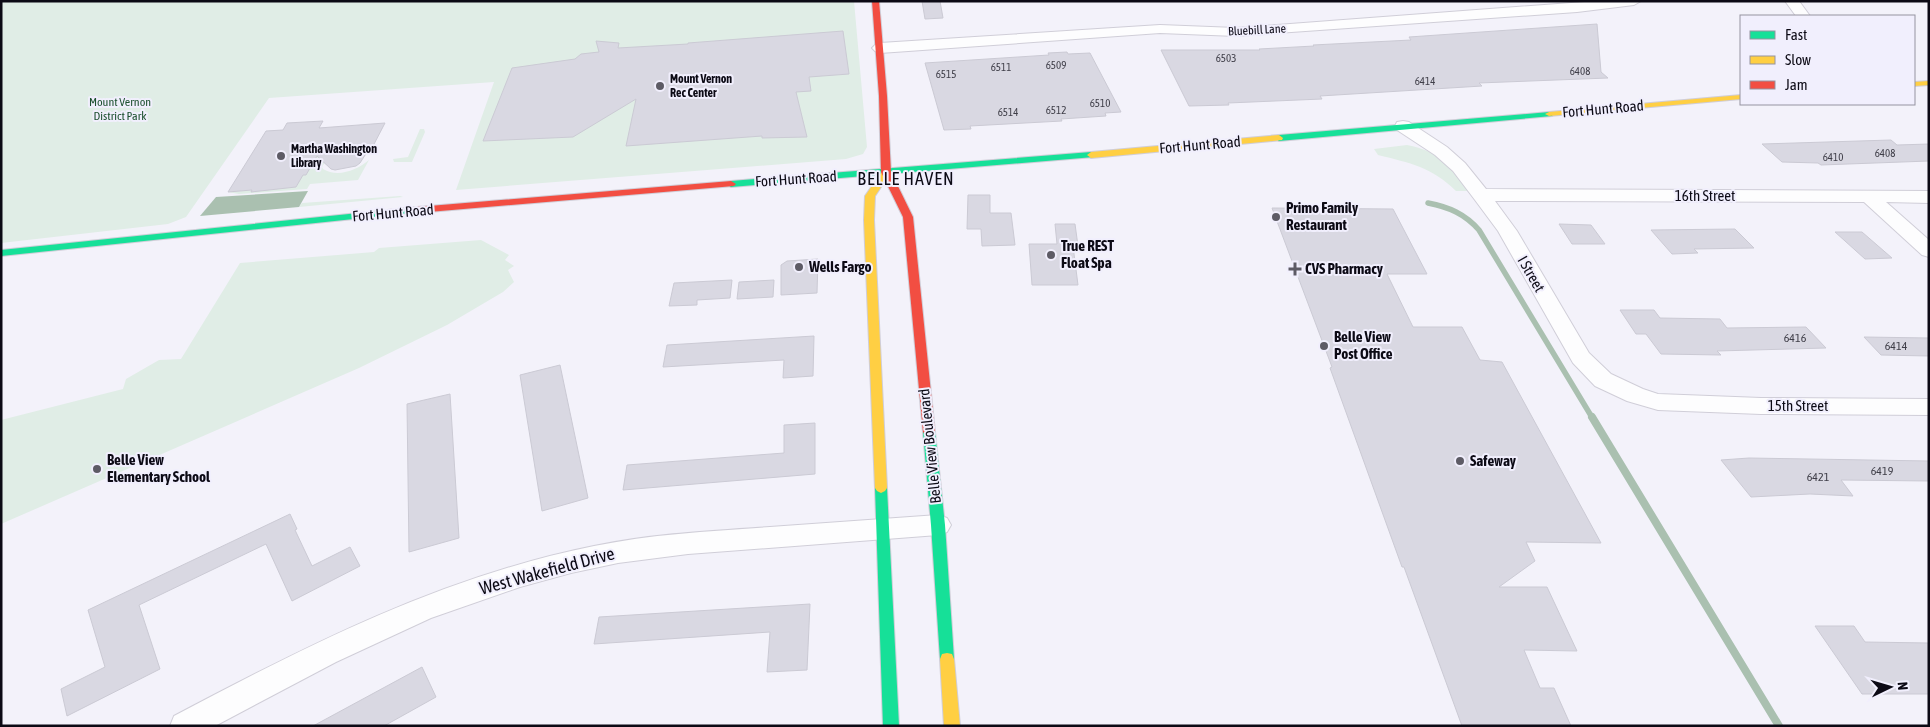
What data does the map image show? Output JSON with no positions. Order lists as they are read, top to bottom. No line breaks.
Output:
{"streets":{"main road":["Fort Hunt Road","Belle View Boulevard"],"street":["Bluebill Lane","16th Street","I Street","15th Street","West Wakefield Drive"]},"crossings":[["Bluebill Lane","Belle View Boulevard"],["Fort Hunt Road","I Street"],["Fort Hunt Road","Belle View Boulevard"],["16th Street","I Street"],["I Street","15th Street"],["Belle View Boulevard","West Wakefield Drive"]],"districts":["BELLE HAVEN"],"parks":["Mount Vernon District Park"],"places":{"other":["Mount Vernon Rec Center","Martha Washington Library","Primo Family Restaurant","True REST Float Spa","Wells Fargo","Belle View Post Office","Safeway","Belle View Elementary School"],"health":["CVS Pharmacy"]},"house_numbers":["6503","6509","6511","6408","6515","6414","6510","6512","6514","6408","6410","6416","6414","6419","6421"],"legend":["Fast","Slow","Jam"],"north":"right"}
